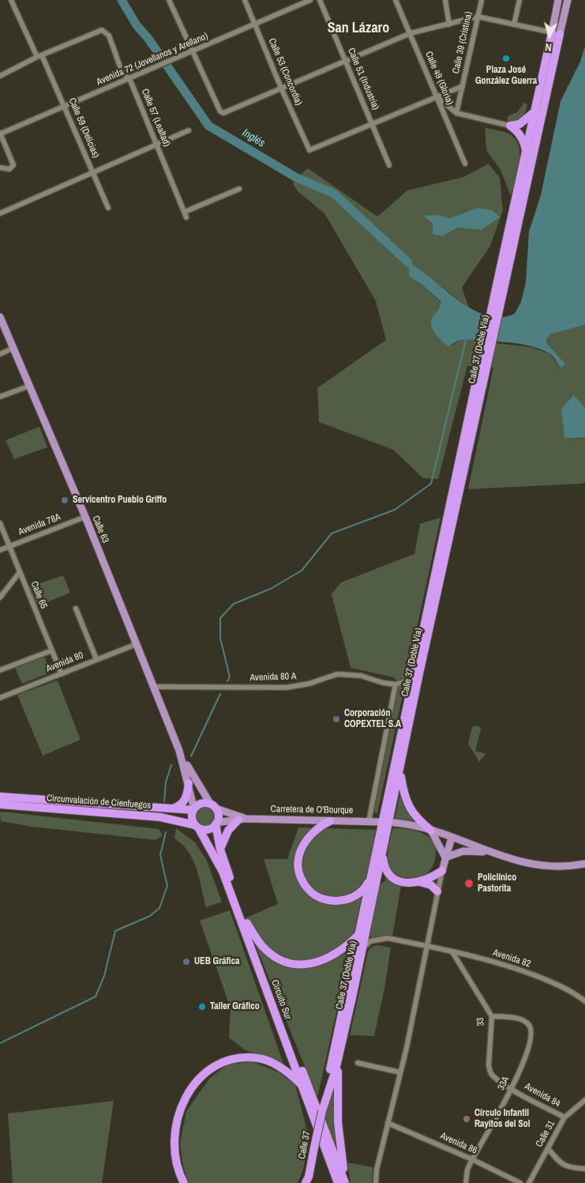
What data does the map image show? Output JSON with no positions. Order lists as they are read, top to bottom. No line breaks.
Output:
{"streets":{"highway":["Calle 37 (Doble Vía)","Circunvalación de Cienfuegos","Circuito Sur","Calle 37"],"main road":["Calle 63","Carretera de O'Bourque"],"street":["Calle 39 (Cristina)","Avenida 72 (Jovellanos y Arellano)","Calle 53 (Concordia)","Calle 49 (Gloria)","Calle 51 (Industria)","Calle 57 (Lealtad)","Calle 59 (Delicias)","Avenida 78A","Calle 65","Avenida 80","Avenida 80 A","Avenida 82","33","33A","Avenida 84","Calle 31","Avenida 86"]},"crossings":[["Avenida 72 (Jovellanos y Arellano)","Calle 53 (Concordia)"],["Avenida 72 (Jovellanos y Arellano)","Calle 57 (Lealtad)"],["Avenida 72 (Jovellanos y Arellano)","Calle 59 (Delicias)"],["Calle 53 (Concordia)","Calle 51 (Industria)"],["Calle 57 (Lealtad)","Calle 59 (Delicias)"],["Calle 37 (Doble Vía)","Avenida 82"],["Calle 37 (Doble Vía)","Calle 37"],["Avenida 78A","Calle 63"],["Avenida 78A","Calle 65"],["Calle 63","Avenida 80"],["Calle 63","Avenida 80 A"],["Calle 63","Circunvalación de Cienfuegos"],["Calle 63","Carretera de O'Bourque"],["Calle 63","Circuito Sur"],["Calle 65","Avenida 80"],["Circunvalación de Cienfuegos","Carretera de O'Bourque"],["Circunvalación de Cienfuegos","Circuito Sur"],["Carretera de O'Bourque","Circuito Sur"],["Avenida 82","33"],["33","33A"],["33","Avenida 84"],["33A","Avenida 84"],["33A","Avenida 86"],["Avenida 84","Calle 31"]],"districts":["San Lázaro"],"water":["Inglés"],"places":["Plaza José González Guerra","Servicentro Pueblo Griffo","Corporación COPEXTEL S.A","Policlínico Pastorita","UEB Gráfica","Taller Gráfico","Círculo Infantil Rayitos del Sol"],"north":"bottom"}
